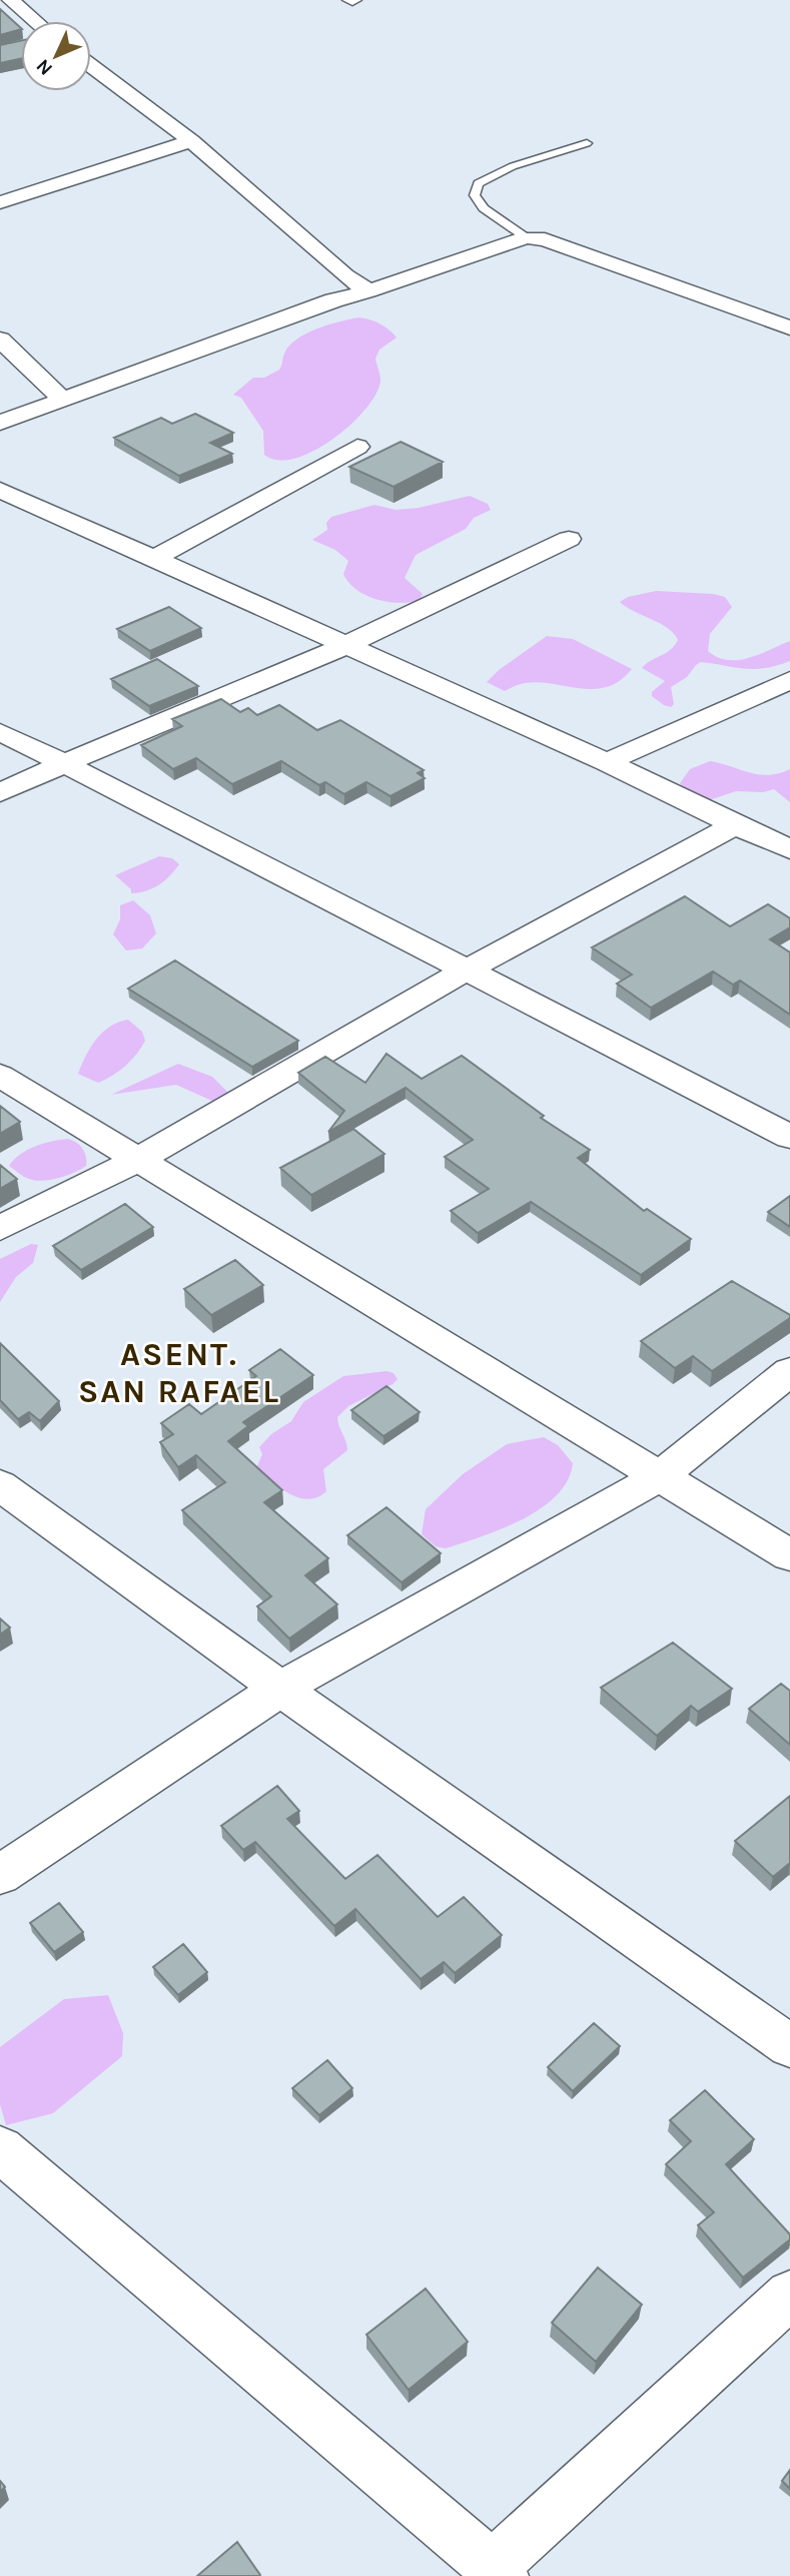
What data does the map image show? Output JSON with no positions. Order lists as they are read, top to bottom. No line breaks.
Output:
{"districts":["ASENT. SAN RAFAEL"],"north":"bottom left"}
